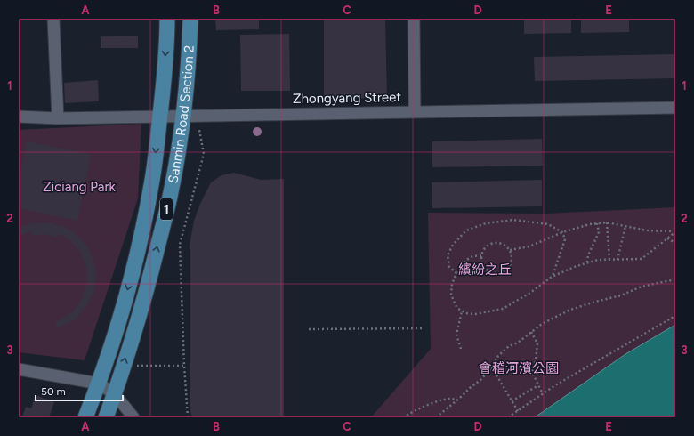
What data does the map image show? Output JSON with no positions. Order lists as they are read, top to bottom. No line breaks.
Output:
{"streets":{"main road":["Sanmin Road Section 2","1"],"street":["Zhongyang Street"]},"crossings":[["Zhongyang Street","Sanmin Road Section 2"],["Sanmin Road Section 2","1"]],"parks":["Ziciang Park","繽紛之丘","會稽河濱公園"],"scale_bar":"50 m","grid":{"columns":["A","B","C","D","E"],"rows":["1","2","3"]}}
